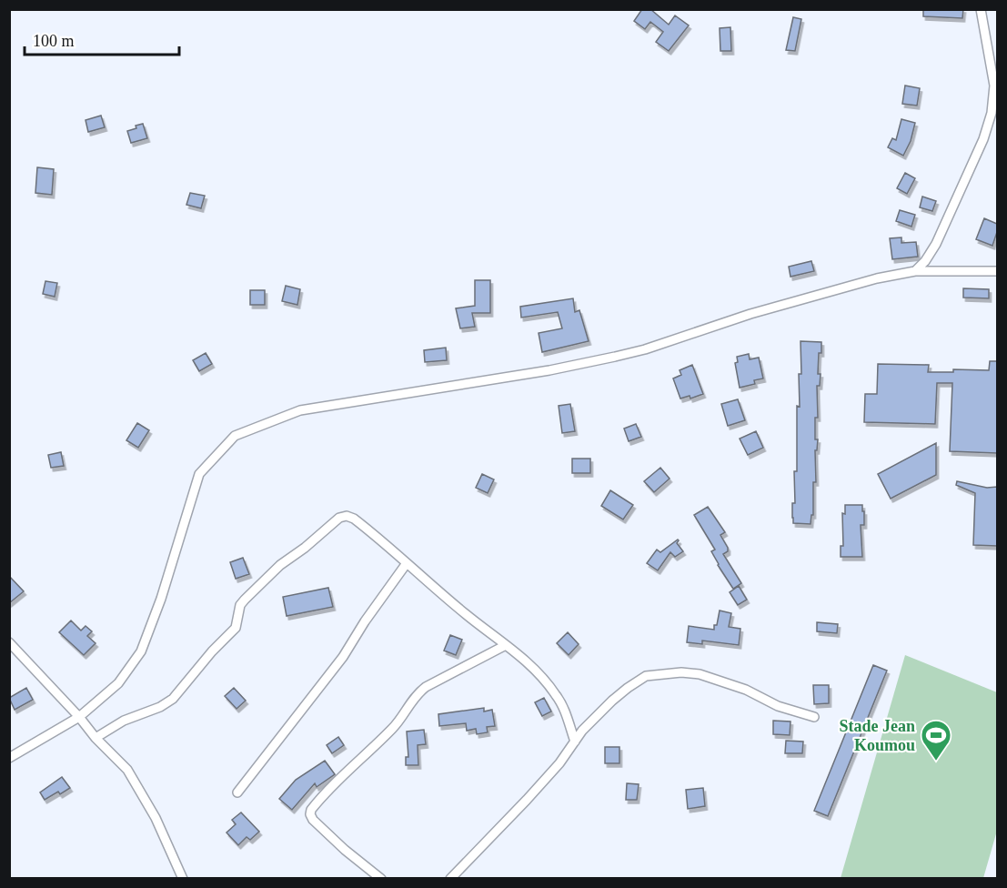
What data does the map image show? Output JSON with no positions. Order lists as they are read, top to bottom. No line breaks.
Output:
{"places":{"sports":["Stade Jean Koumou"]},"scale_bar":"100 m"}
